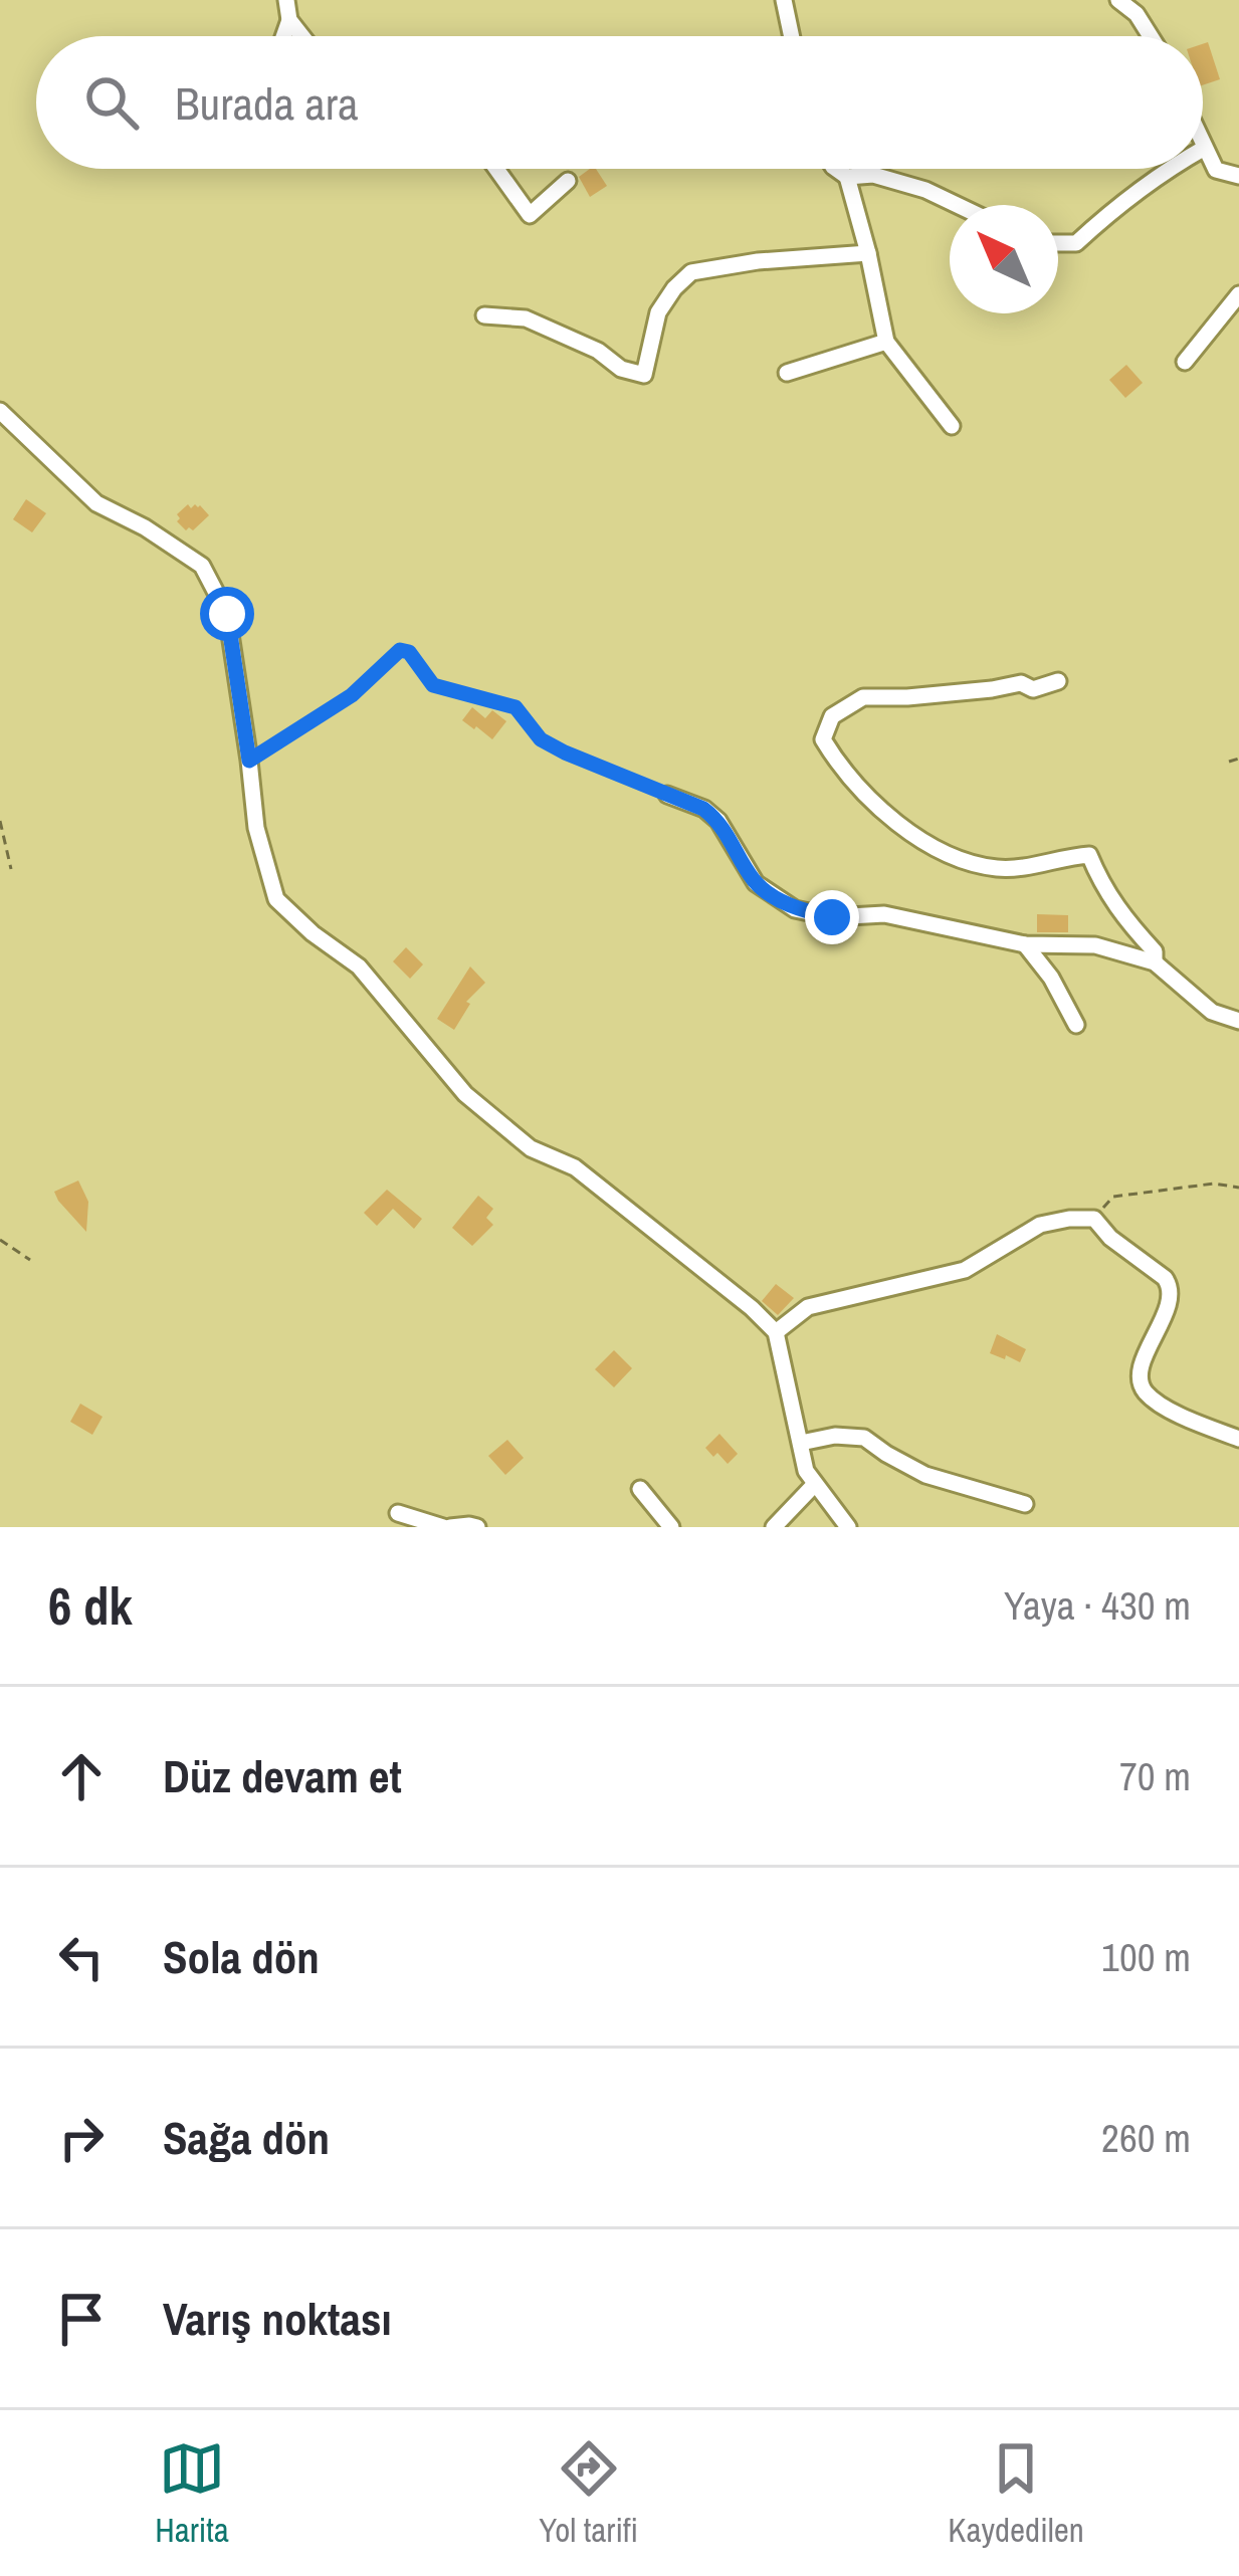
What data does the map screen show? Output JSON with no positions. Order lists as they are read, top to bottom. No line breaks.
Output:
{"north":"top left","page":{"search":"Burada ara","heading":["6 dk","Yaya · 430 m"],"list":[["Düz devam et","70 m"],["Sola dön","100 m"],["Sağa dön","260 m"],"Varış noktası"],"nav":["Harita","Yol tarifi","Kaydedilen"]}}
